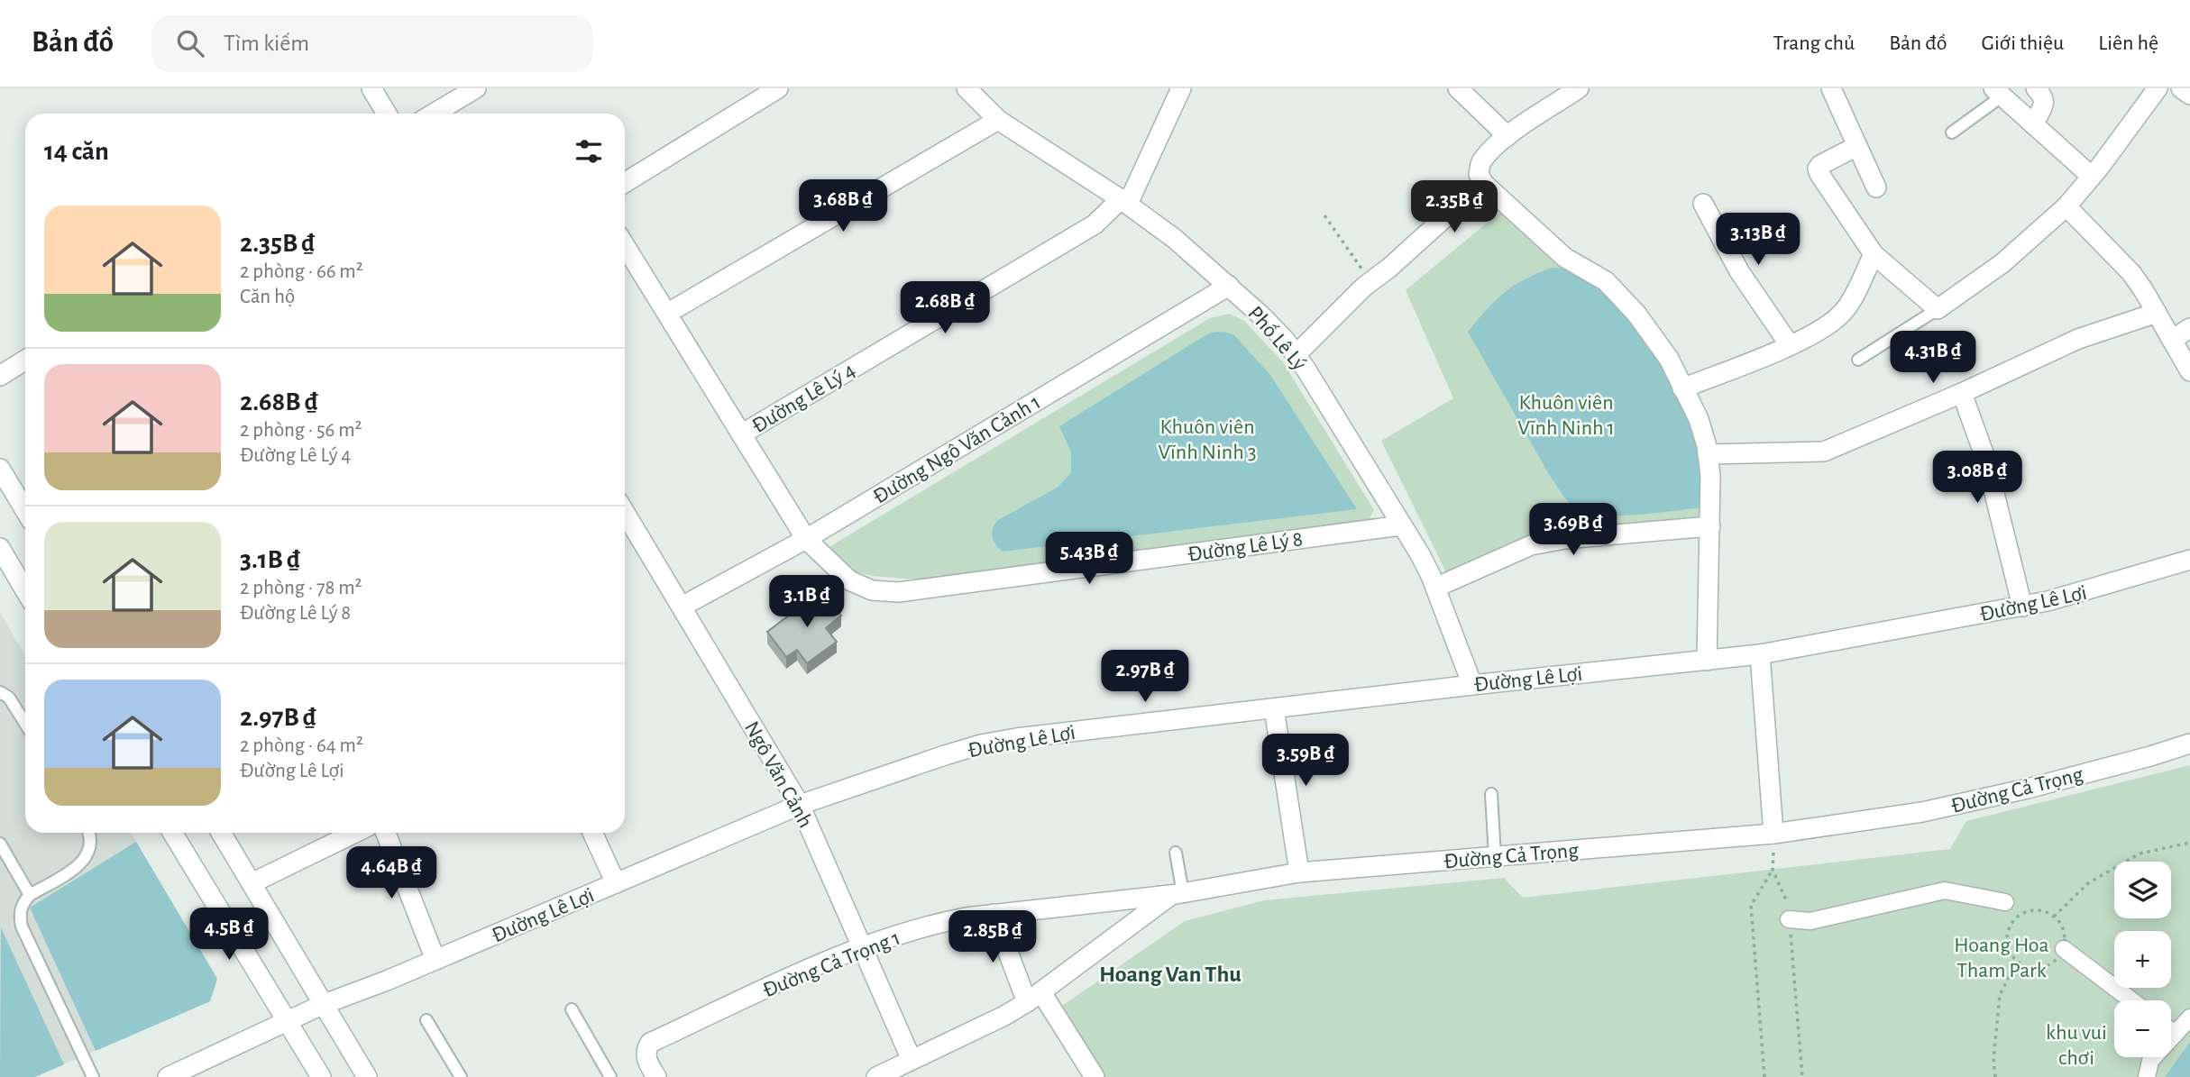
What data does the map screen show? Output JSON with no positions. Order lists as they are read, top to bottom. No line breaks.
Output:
{"streets":{"street":["Phố Lê Lý","Đường Lê Lý 4","Đường Ngô Văn Cảnh 1","Đường Lê Lý 8","Đường Lê Lợi","Ngô Văn Cảnh","Đường Cả Trọng","Đường Cả Trọng 1"]},"crossings":[["Phố Lê Lý","Đường Lê Lý 4"],["Phố Lê Lý","Đường Ngô Văn Cảnh 1"],["Phố Lê Lý","Đường Lê Lý 8"],["Phố Lê Lý","Đường Lê Lợi"],["Đường Lê Lý 4","Đường Lê Lý 8"],["Đường Ngô Văn Cảnh 1","Đường Lê Lý 8"],["Đường Ngô Văn Cảnh 1","Ngô Văn Cảnh"],["Đường Lê Lợi","Ngô Văn Cảnh"],["Ngô Văn Cảnh","Đường Cả Trọng"],["Ngô Văn Cảnh","Đường Cả Trọng 1"],["Đường Cả Trọng","Đường Cả Trọng 1"]],"districts":["Hoang Van Thu"],"parks":["Khuôn viên Vĩnh Ninh 1","Khuôn viên Vĩnh Ninh 3","Hoang Hoa Tham Park","khu vui chơi"],"page":{"header":"Bản đồ","search":"Tìm kiếm","nav":["Trang chủ","Bản đồ","Giới thiệu","Liên hệ"],"heading":"14 căn","price":["3.68B ₫","2.35B ₫","3.13B ₫","2.68B ₫","4.31B ₫","3.08B ₫","3.69B ₫","5.43B ₫","3.1B ₫","2.97B ₫","3.59B ₫","4.64B ₫","4.5B ₫","2.85B ₫"],"list":[{"name":"2.35B ₫","note":"2 phòng · 66 m² · Căn hộ"},{"name":"2.68B ₫","note":"2 phòng · 56 m² · Đường Lê Lý 4"},{"name":"3.1B ₫","note":"2 phòng · 78 m² · Đường Lê Lý 8"},{"name":"2.97B ₫","note":"2 phòng · 64 m² · Đường Lê Lợi"}],"map_buttons":["+","−"]}}
